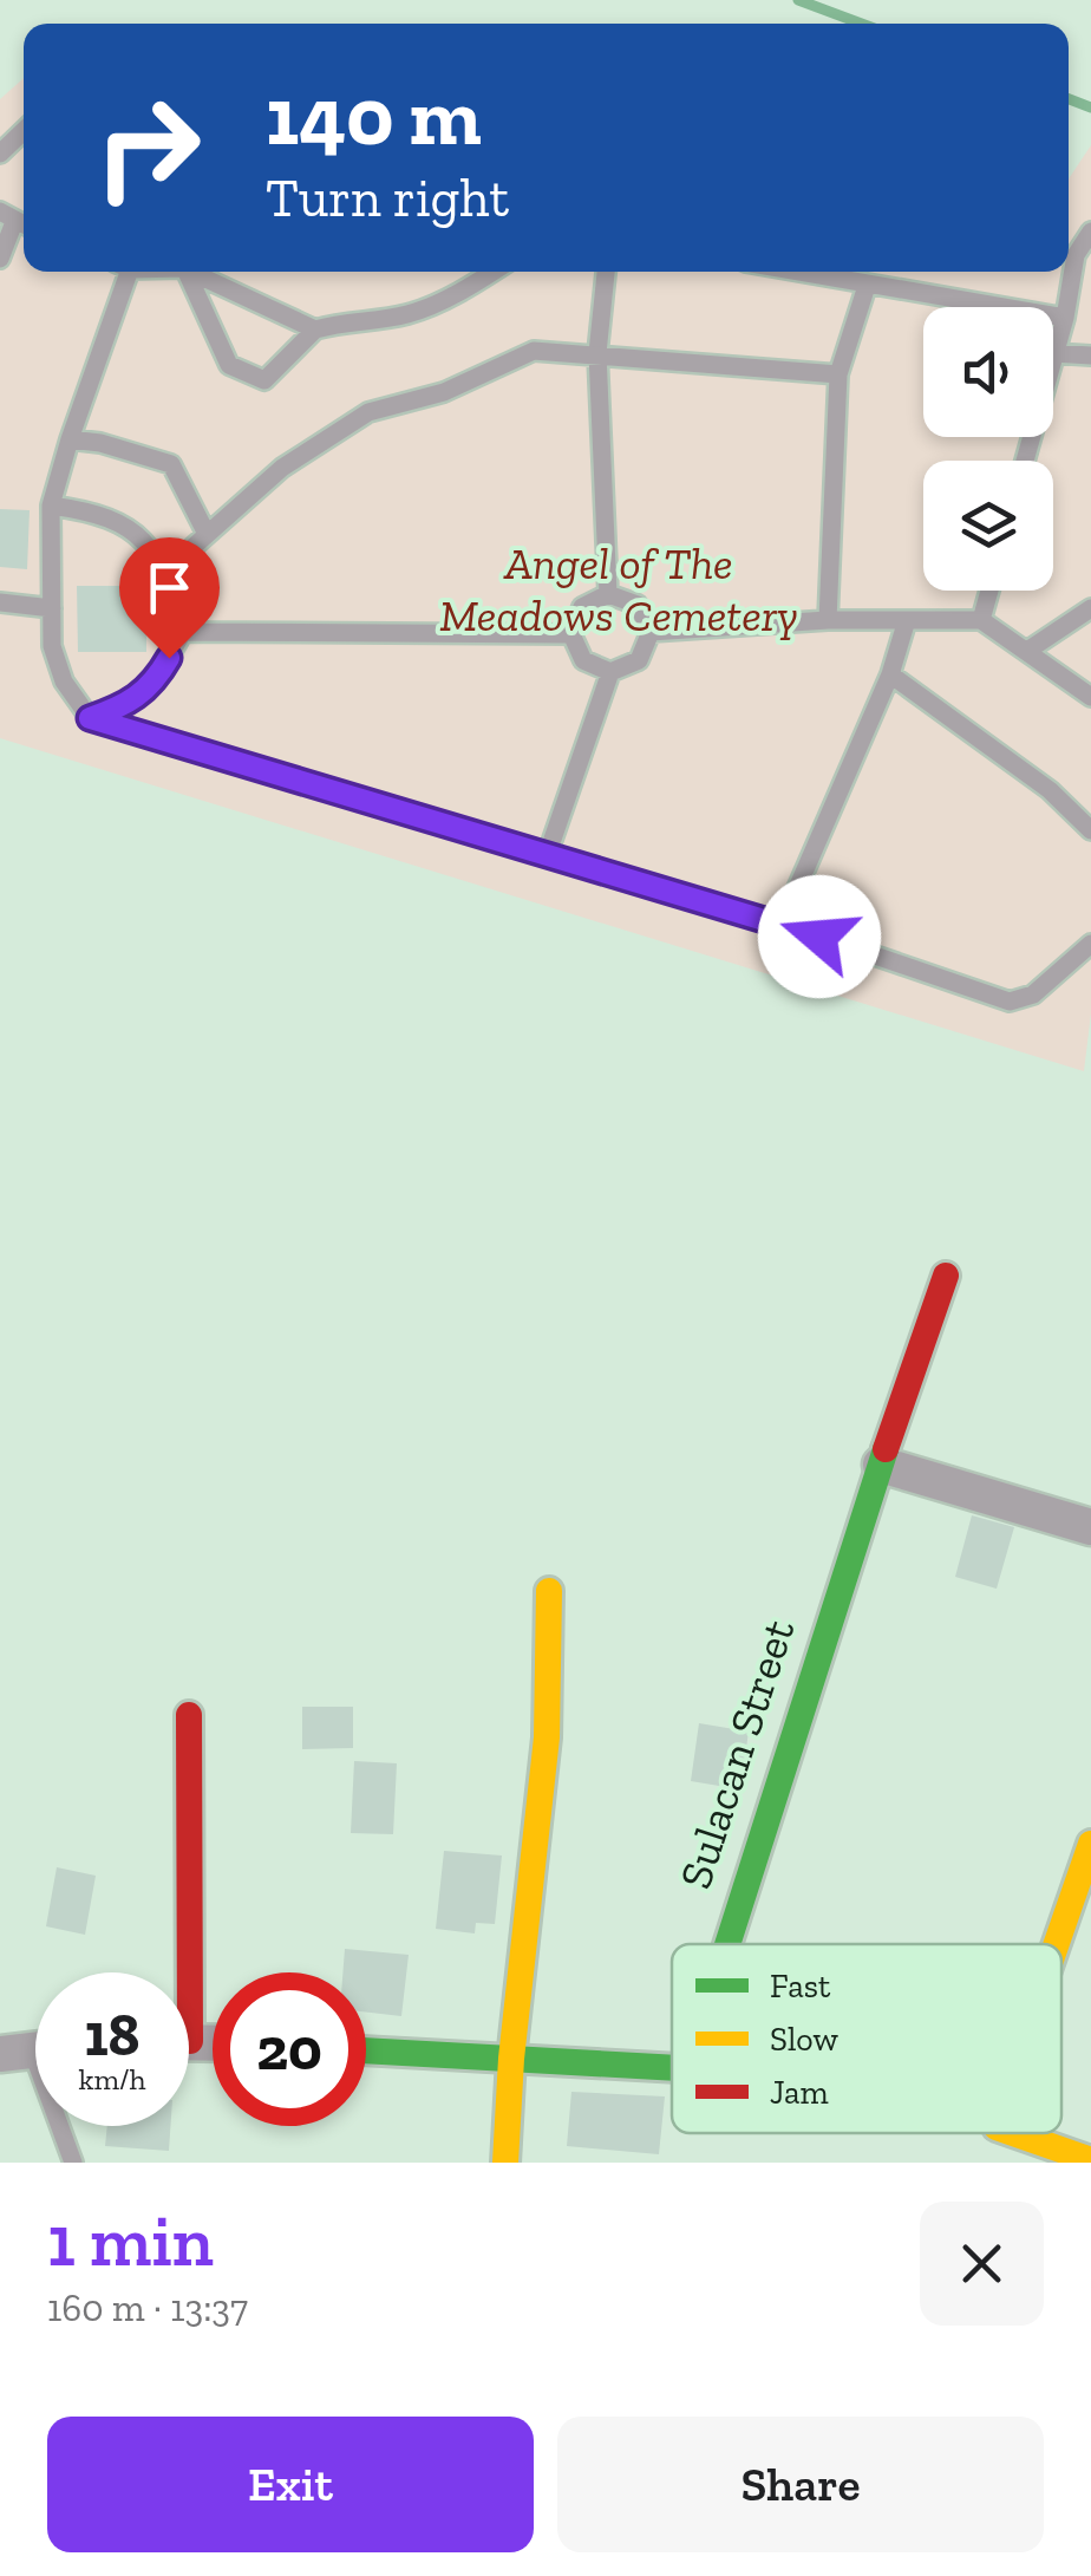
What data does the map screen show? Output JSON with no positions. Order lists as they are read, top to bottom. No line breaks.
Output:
{"streets":{"street":["Sulacan Street"]},"parks":["Angel of The Meadows Cemetery"],"legend":["Fast","Slow","Jam"],"page":{"turn":["140 m","Turn right"],"speed":"18 km/h","limit":"20","heading":["1 min","160 m · 13:37"],"buttons":["Exit","Share"]}}
